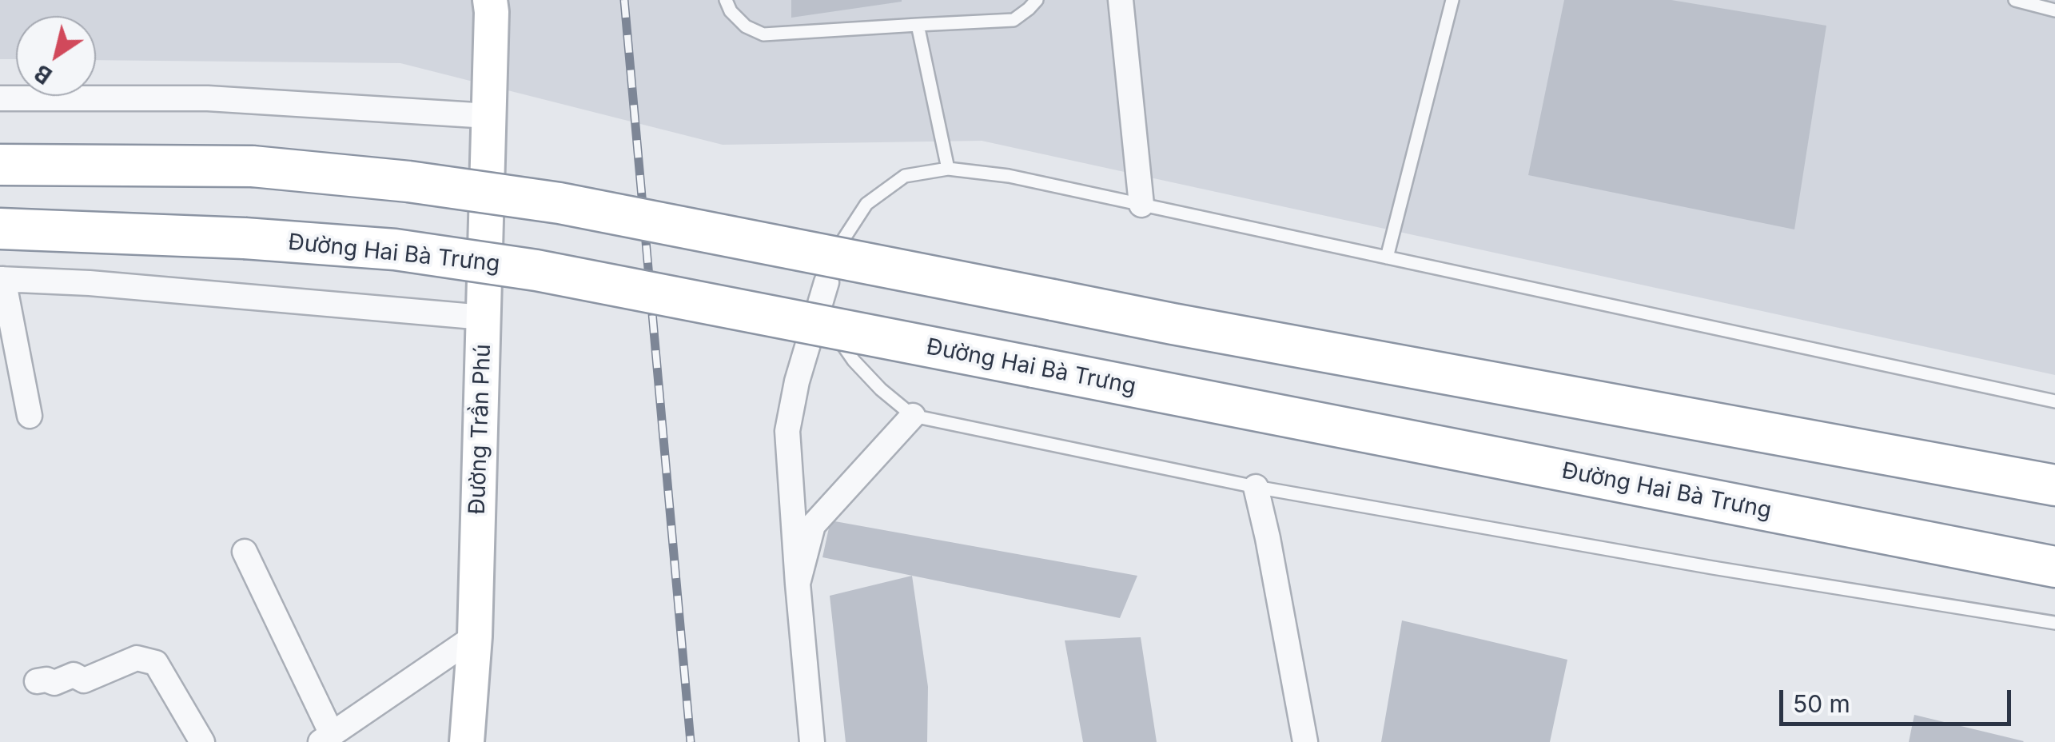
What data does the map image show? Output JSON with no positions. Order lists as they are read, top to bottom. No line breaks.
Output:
{"streets":{"highway":["Đường Hai Bà Trưng"],"main road":["Đường Trần Phú"]},"scale_bar":"50 m","north":"bottom left"}
